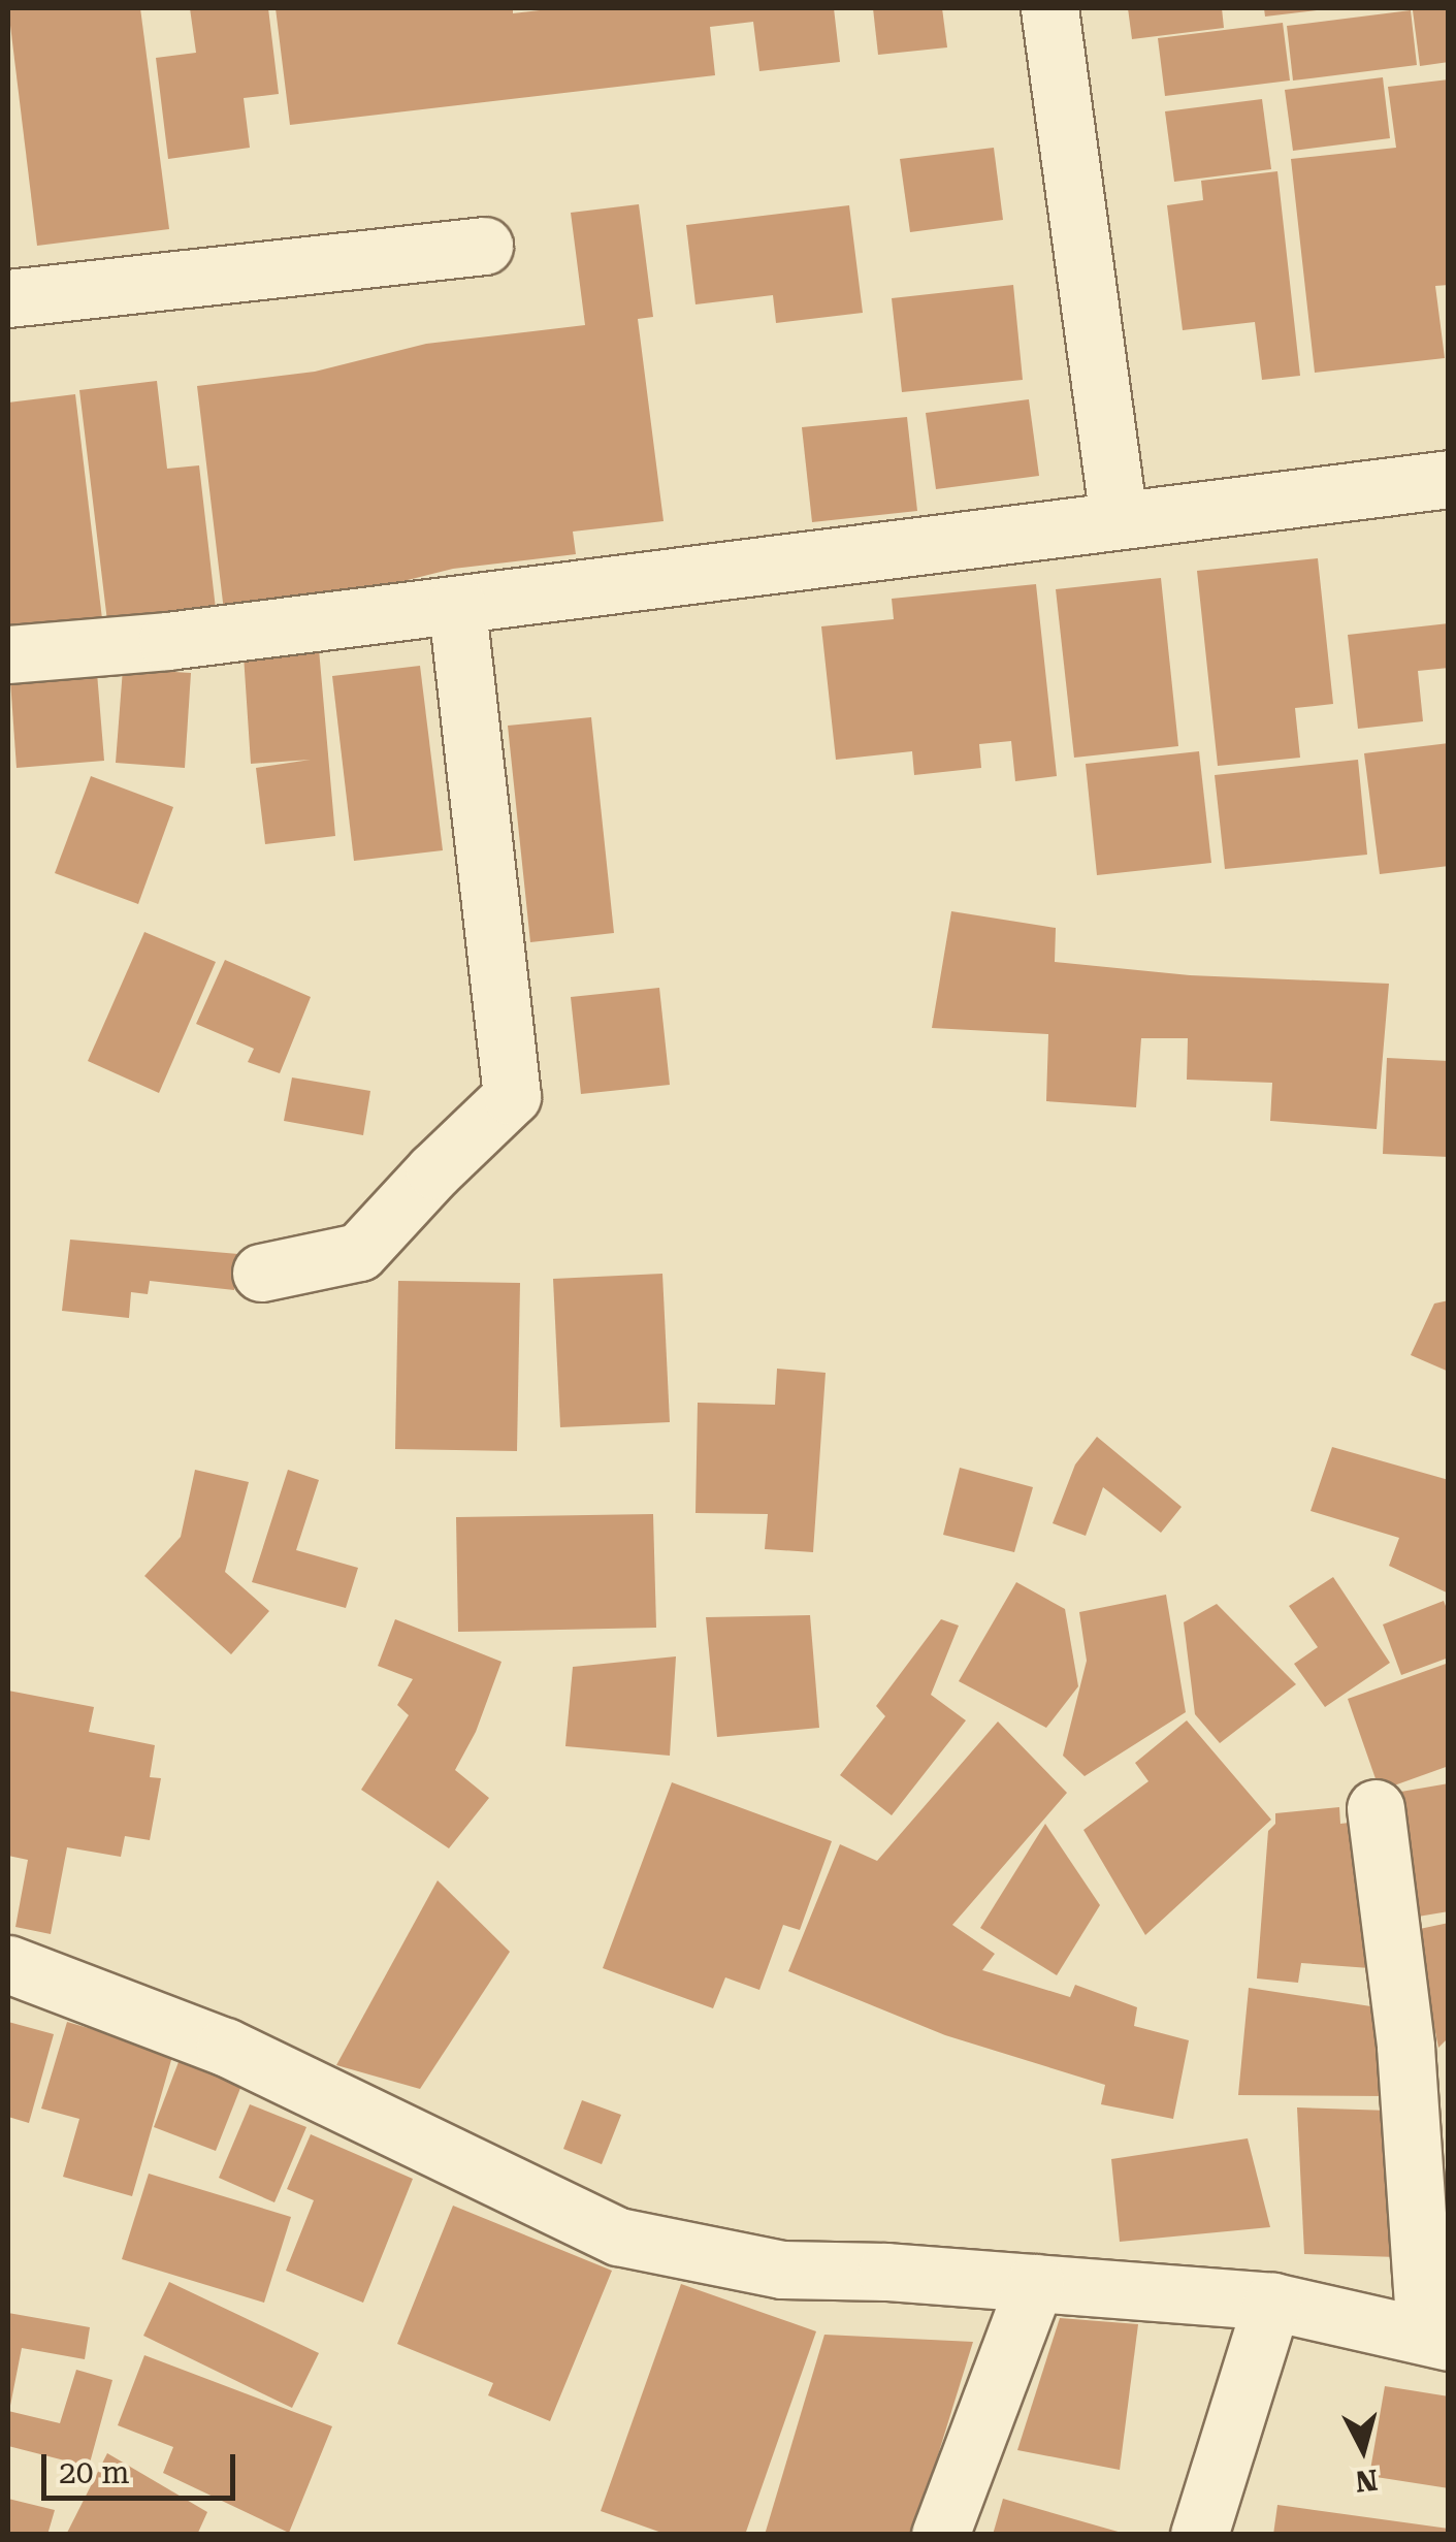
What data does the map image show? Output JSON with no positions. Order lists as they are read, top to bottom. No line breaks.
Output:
{"scale_bar":"20 m","north":"bottom"}
